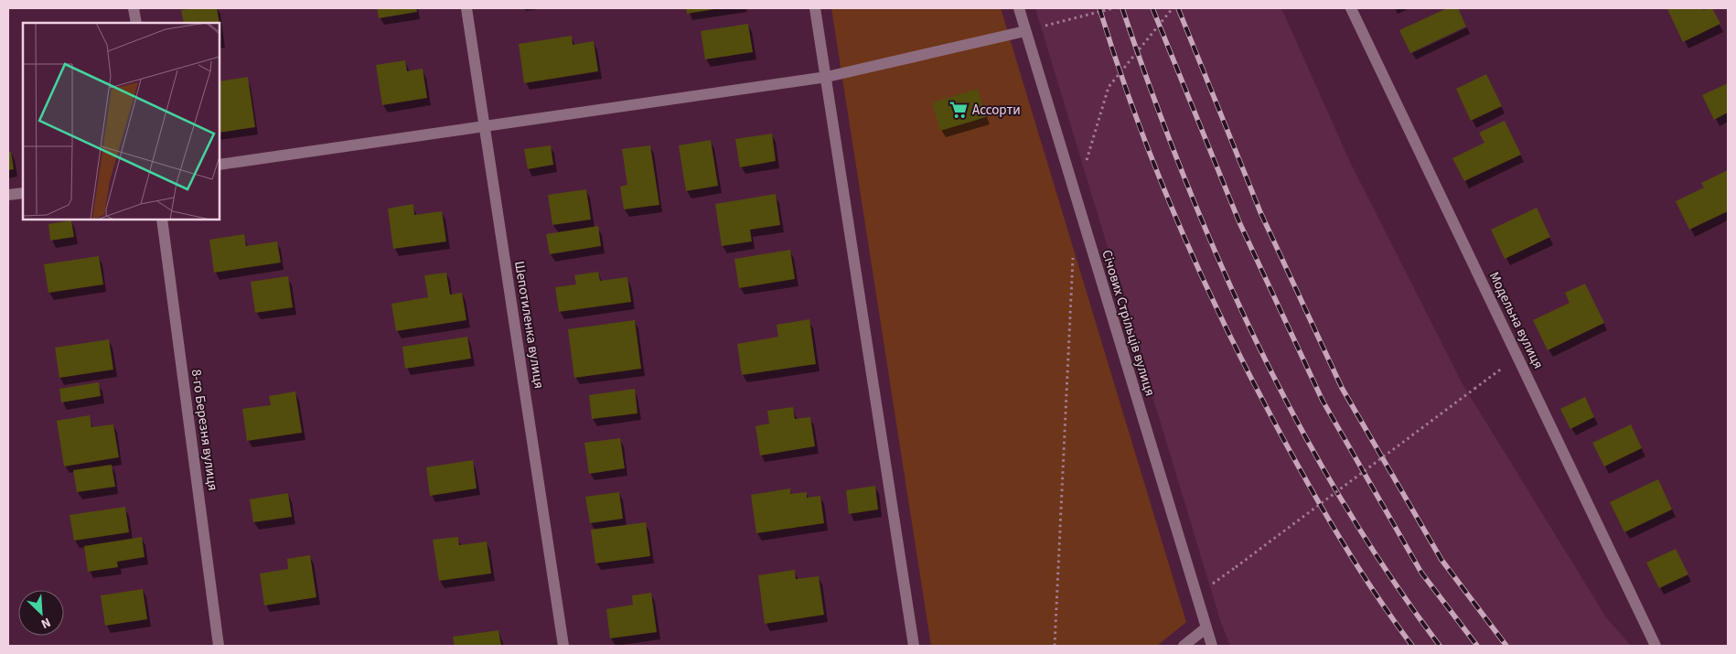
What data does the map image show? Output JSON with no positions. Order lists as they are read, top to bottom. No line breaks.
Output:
{"streets":{"street":["Модельна вулиця","Січових Стрільців вулиця","Шепотиленка вулиця","8-го Березня вулиця"]},"places":{"supermarket":["Ассорти"]},"north":"bottom right"}
